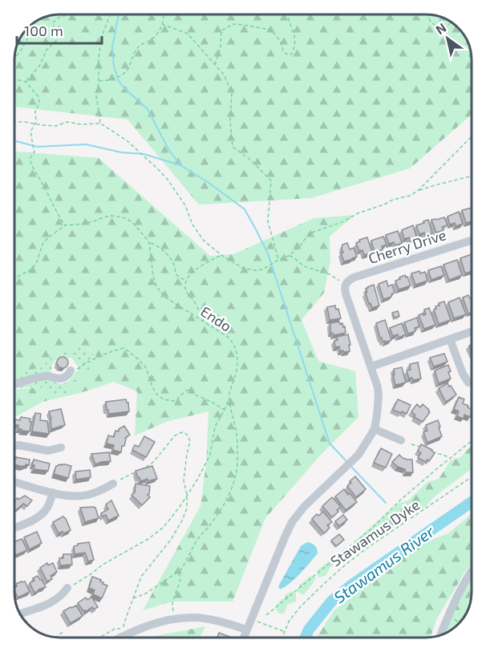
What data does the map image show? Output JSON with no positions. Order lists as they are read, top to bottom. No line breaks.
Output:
{"streets":{"street":["Cherry Drive"],"path":["Endo","Stawamus Dyke"]},"water":["Stawamus River"],"scale_bar":"100 m","north":"top left"}
